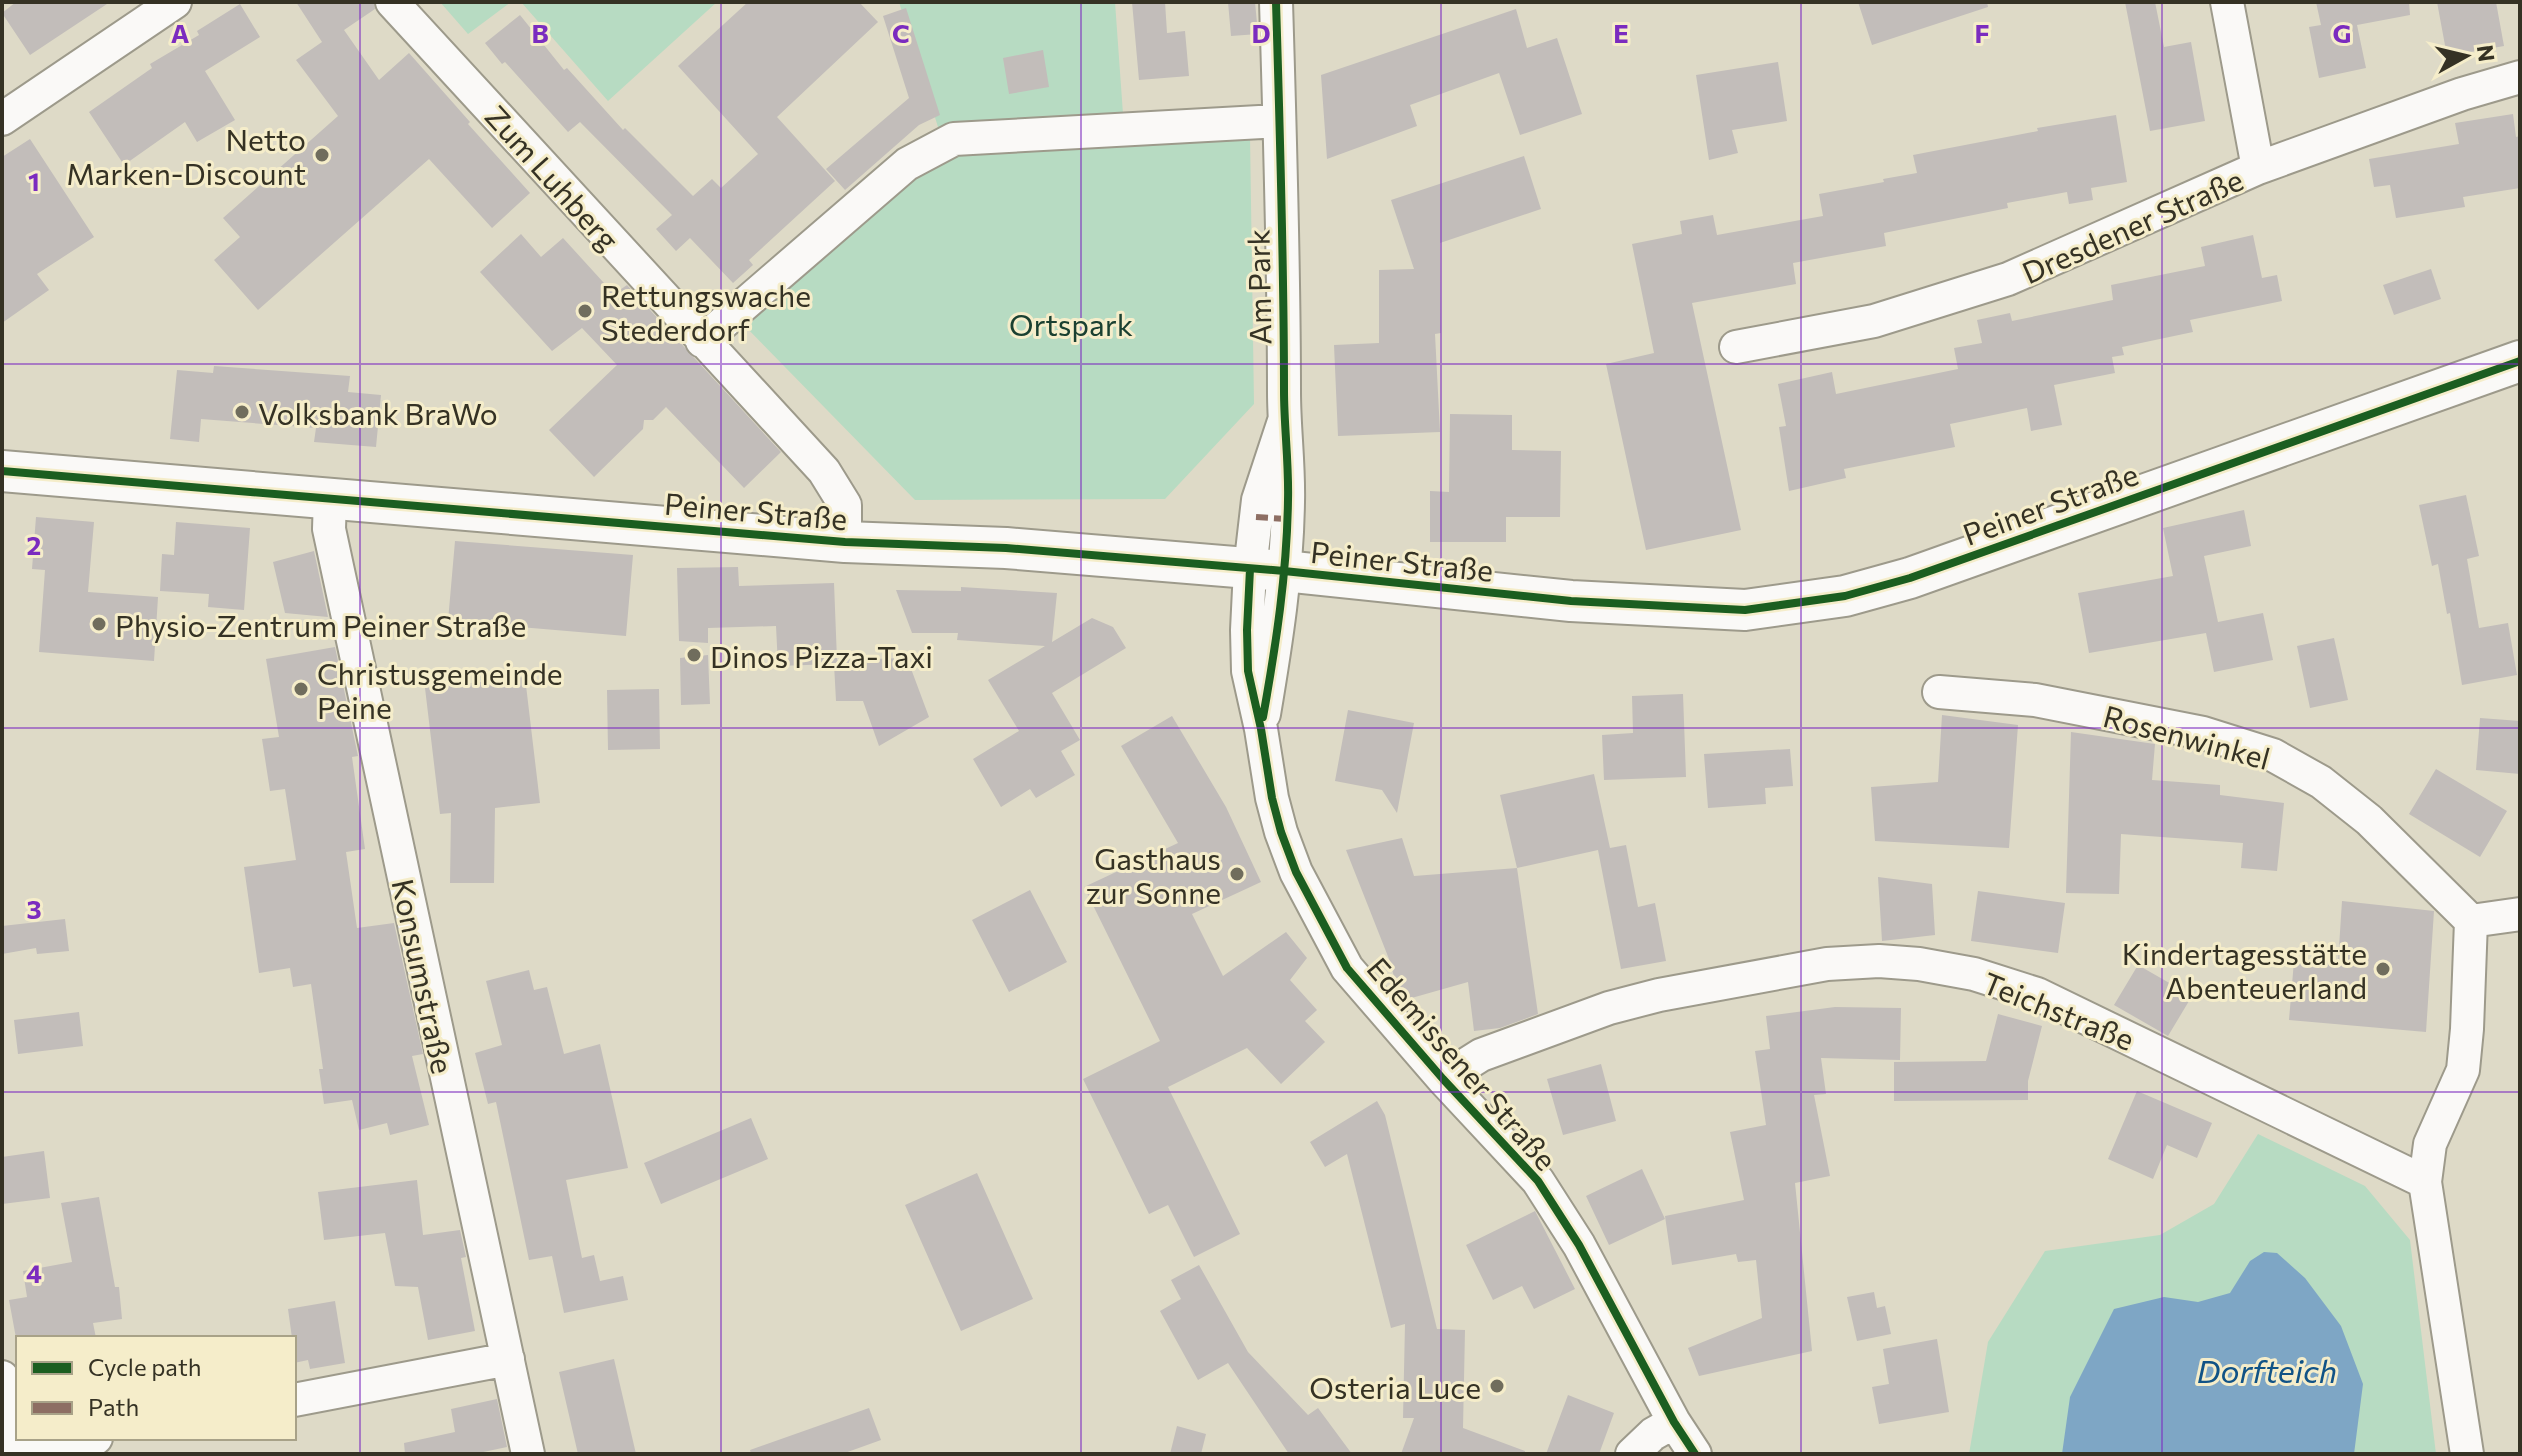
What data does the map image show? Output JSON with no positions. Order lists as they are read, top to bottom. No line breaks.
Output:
{"streets":{"main road":["Peiner Straße"],"street":["Zum Luhberg","Dresdener Straße","Am Park","Rosenwinkel","Konsumstraße","Teichstraße","Edemissener Straße"]},"crossings":[["Zum Luhberg","Peiner Straße"],["Am Park","Peiner Straße"],["Am Park","Edemissener Straße"],["Peiner Straße","Konsumstraße"],["Peiner Straße","Edemissener Straße"],["Teichstraße","Edemissener Straße"]],"water":["Dorfteich"],"parks":["Ortspark"],"places":["Netto Marken-Discount","Rettungswache Stederdorf","Volksbank BraWo","Physio-Zentrum Peiner Straße","Dinos Pizza-Taxi","Christusgemeinde Peine","Gasthaus zur Sonne","Kindertagesstätte Abenteuerland","Osteria Luce"],"legend":["Cycle path","Path"],"north":"right","grid":{"columns":["A","B","C","D","E","F","G"],"rows":["1","2","3","4"]}}
